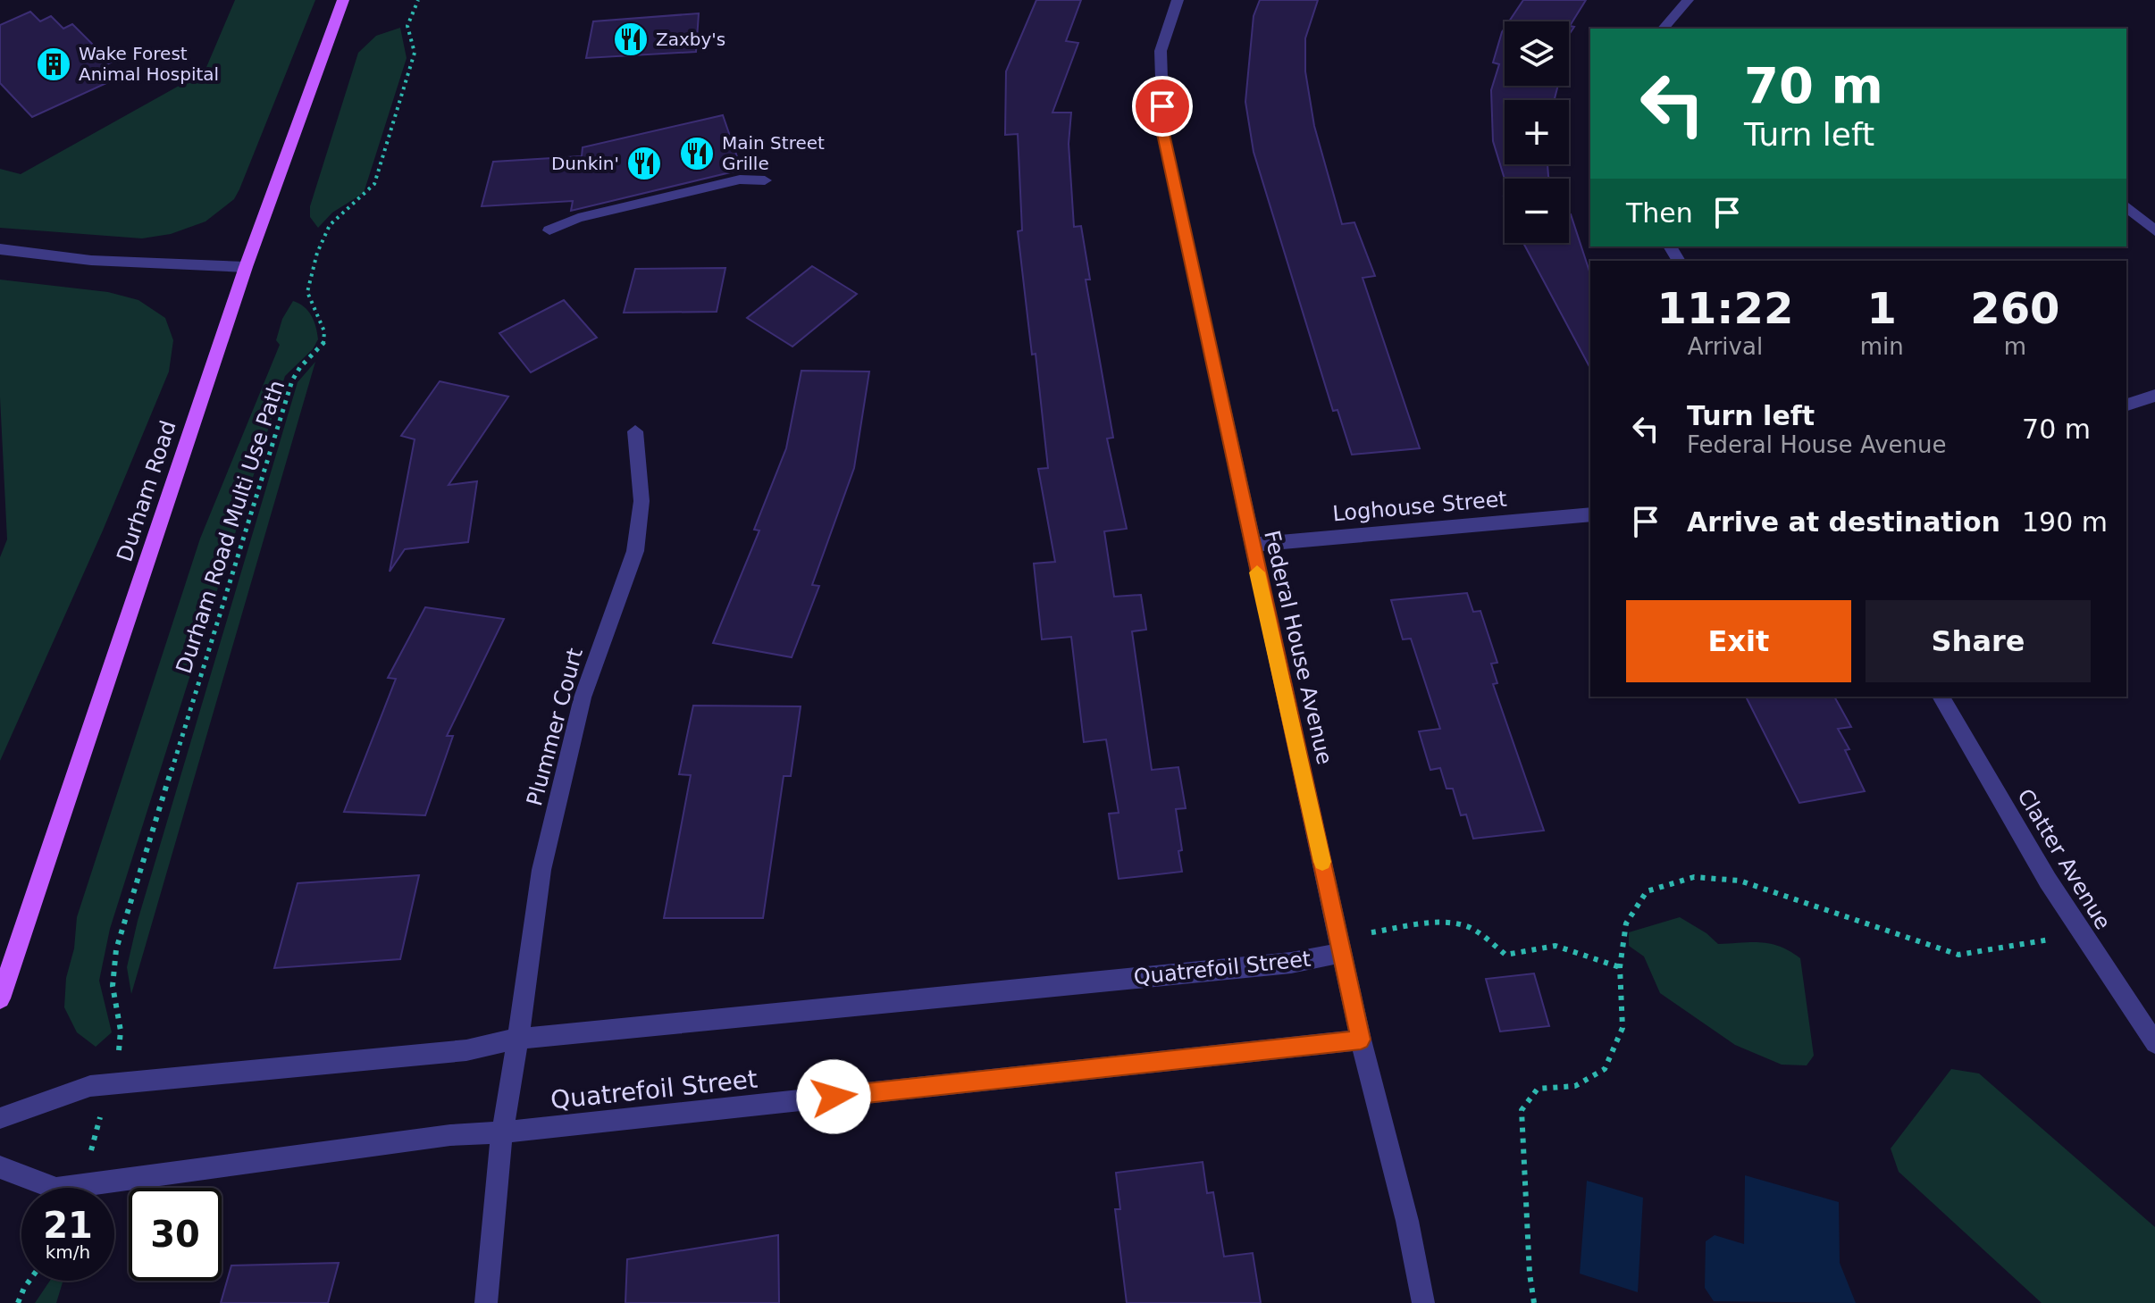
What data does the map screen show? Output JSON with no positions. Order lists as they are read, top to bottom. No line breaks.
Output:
{"streets":{"main road":["Durham Road"],"street":["Loghouse Street","Federal House Avenue","Plummer Court","Clatter Avenue","Quatrefoil Street"],"path":["Durham Road Multi Use Path"]},"crossings":[["Loghouse Street","Federal House Avenue"],["Federal House Avenue","Quatrefoil Street"],["Plummer Court","Quatrefoil Street"]],"places":{"restaurant":["Zaxby's","Main Street Grille","Dunkin'"],"building":["Wake Forest Animal Hospital"]},"page":{"map_buttons":["+","−"],"turn":["70 m","Turn left"],"then":"Then","eta":["11:22","Arrival","1","min","260","m"],"list":[{"name":"Turn left","note":"Federal House Avenue","value":"70 m"},{"name":"Arrive at destination","value":"190 m"}],"buttons":["Exit","Share"],"speed":"21 km/h","limit":"30"}}
